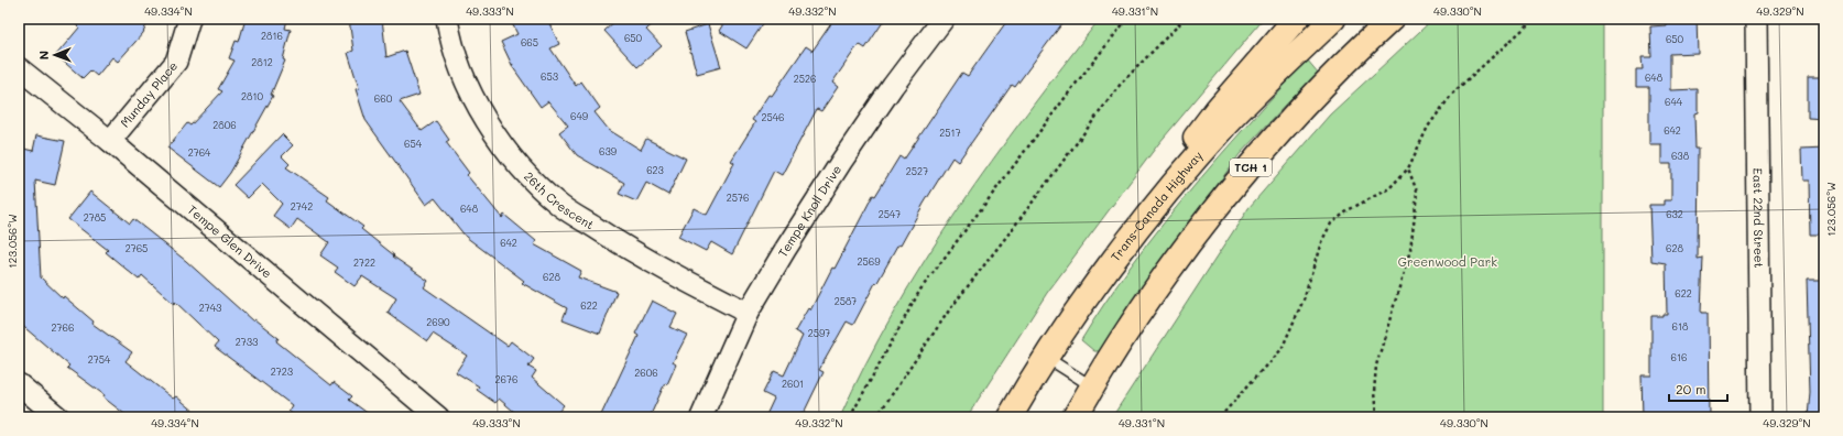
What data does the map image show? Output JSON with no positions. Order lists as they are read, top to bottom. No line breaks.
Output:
{"streets":{"highway":["TCH 1","Trans-Canada Highway"],"street":["Munday Place","26th Crescent","Tempe Knoll Drive","East 22nd Street","Tempe Glen Drive"]},"crossings":[["Munday Place","Tempe Glen Drive"],["26th Crescent","Tempe Knoll Drive"]],"parks":["Greenwood Park"],"house_numbers":["2816","650","650","665","2812","653","648","2526","2810","660","644","649","2546","2806","642","2517","654","639","2764","638","623","2527","2576","2742","648","2547","632","2785","642","2765","628","2569","2722","628","622","2587","622","2743","2690","618","2766","2597","2733","616","2754","2723","2606","2676","2601"],"scale_bar":"20 m","north":"left","coordinates":["49.334°N","49.333°N","49.332°N","49.331°N","49.330°N","49.329°N","123.056°W"]}
